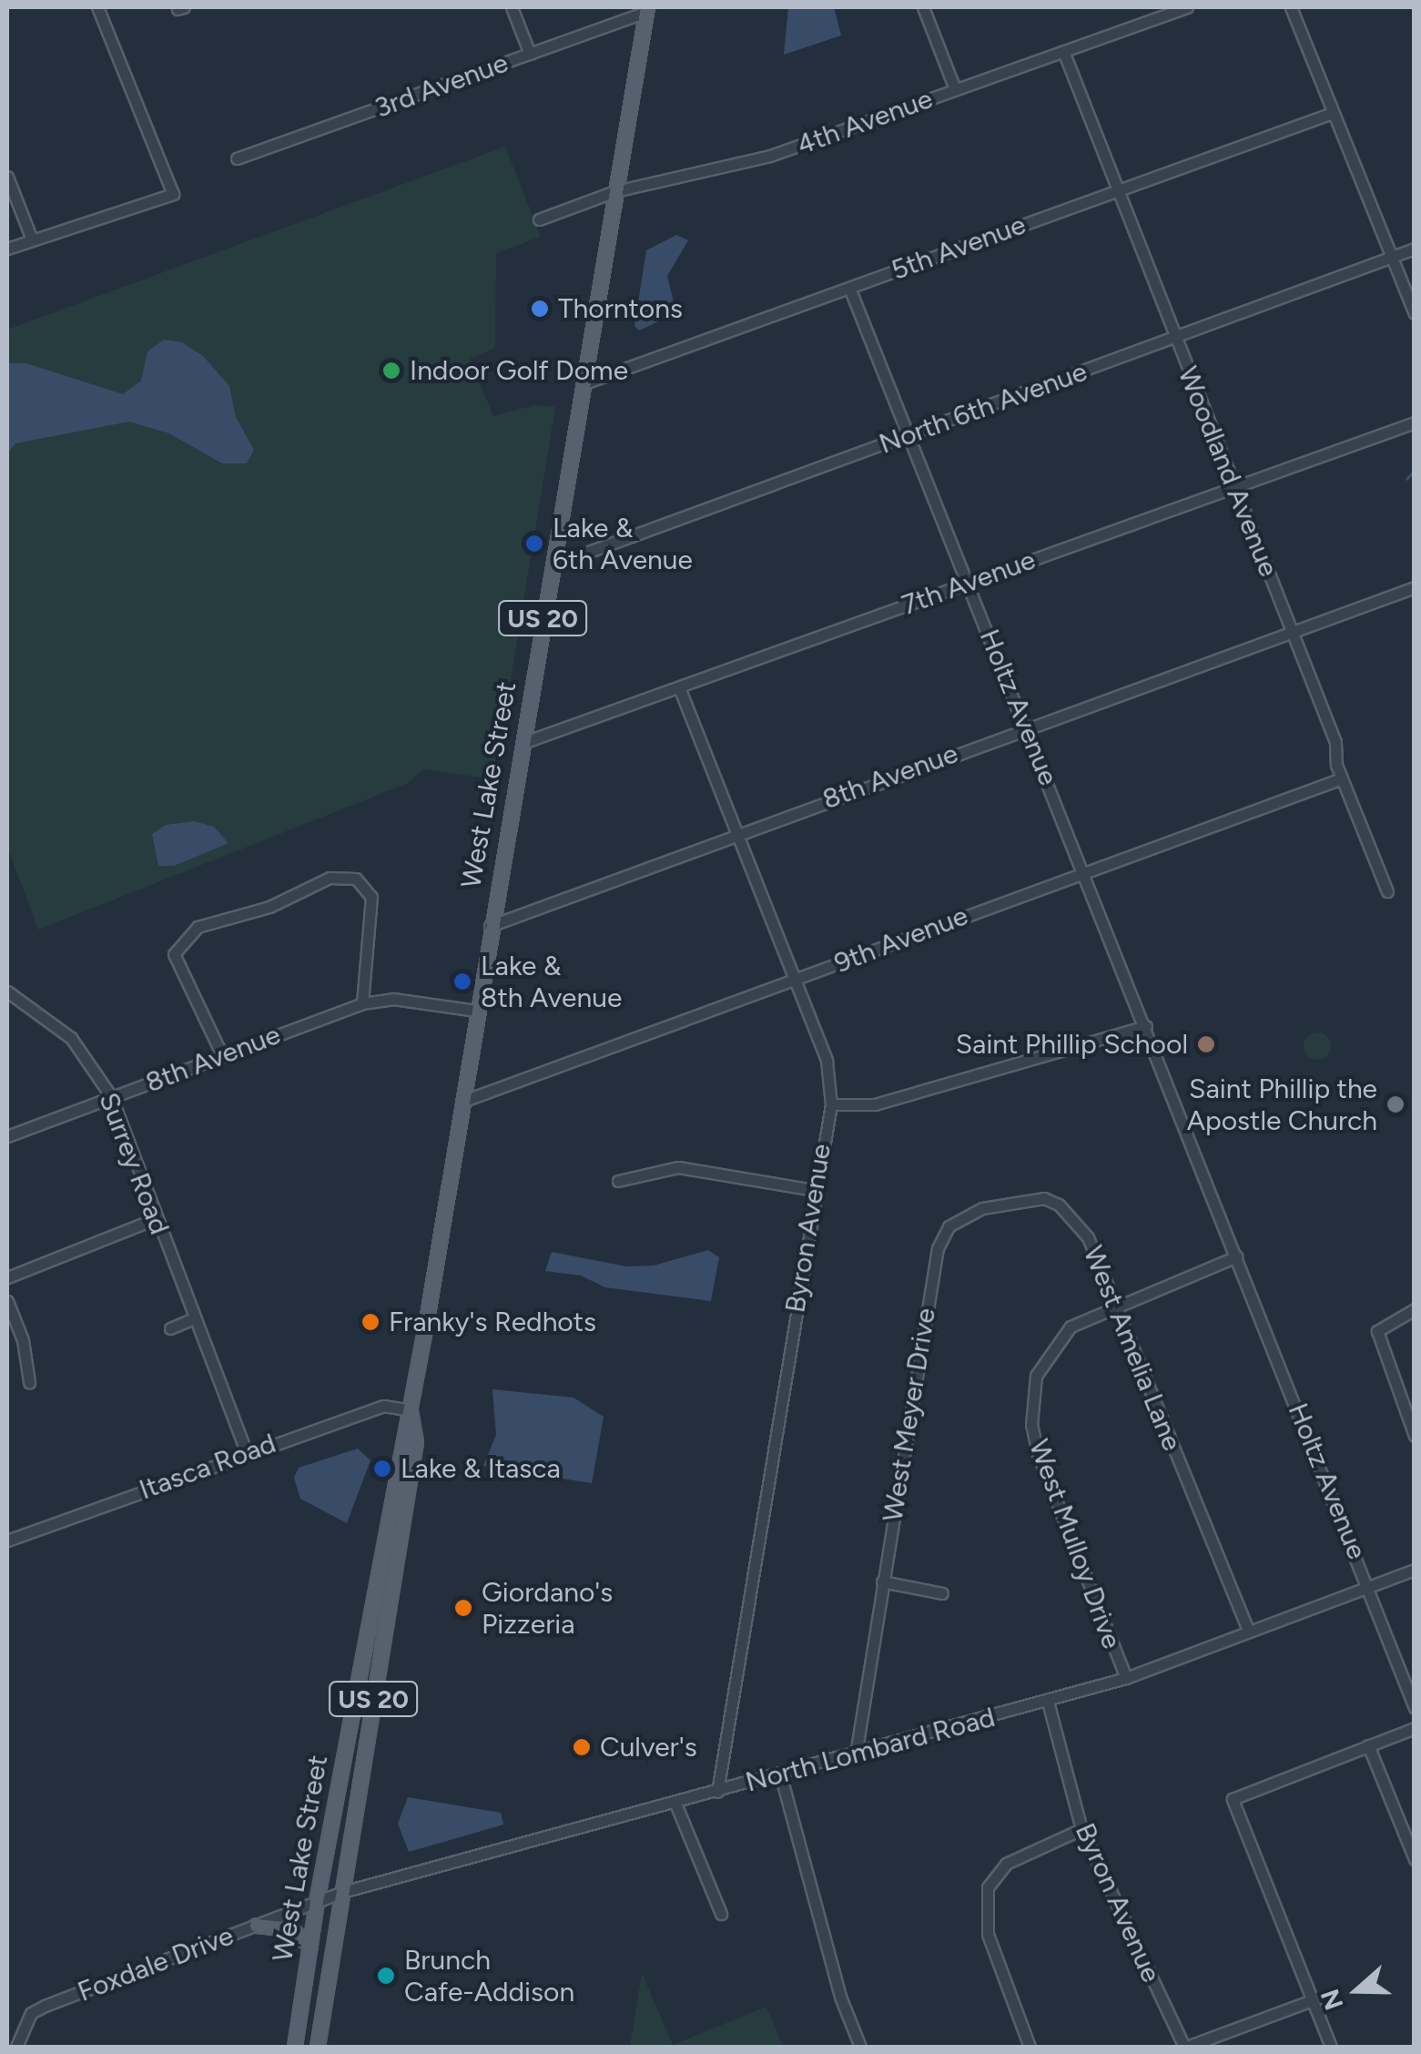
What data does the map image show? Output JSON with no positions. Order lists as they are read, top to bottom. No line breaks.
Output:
{"streets":{"main road":["US 20","West Lake Street"],"street":["3rd Avenue","4th Avenue","5th Avenue","North 6th Avenue","Woodland Avenue","7th Avenue","Holtz Avenue","8th Avenue","9th Avenue","Surrey Road","Byron Avenue","West Amelia Lane","West Meyer Drive","Itasca Road","West Mulloy Drive","North Lombard Road","Foxdale Drive"]},"crossings":[["3rd Avenue","West Lake Street"],["4th Avenue","Woodland Avenue"],["4th Avenue","West Lake Street"],["5th Avenue","Woodland Avenue"],["5th Avenue","Holtz Avenue"],["5th Avenue","West Lake Street"],["North 6th Avenue","Woodland Avenue"],["North 6th Avenue","Holtz Avenue"],["North 6th Avenue","West Lake Street"],["Woodland Avenue","7th Avenue"],["Woodland Avenue","8th Avenue"],["Woodland Avenue","9th Avenue"],["7th Avenue","Holtz Avenue"],["7th Avenue","West Lake Street"],["7th Avenue","Byron Avenue"],["Holtz Avenue","8th Avenue"],["Holtz Avenue","9th Avenue"],["Holtz Avenue","West Mulloy Drive"],["Holtz Avenue","North Lombard Road"],["8th Avenue","West Lake Street"],["8th Avenue","Surrey Road"],["8th Avenue","Byron Avenue"],["West Lake Street","9th Avenue"],["West Lake Street","Itasca Road"],["West Lake Street","North Lombard Road"],["West Lake Street","Foxdale Drive"],["9th Avenue","Byron Avenue"],["Surrey Road","Itasca Road"],["Byron Avenue","North Lombard Road"],["West Amelia Lane","West Meyer Drive"],["West Amelia Lane","West Mulloy Drive"],["West Amelia Lane","North Lombard Road"],["West Meyer Drive","North Lombard Road"],["West Mulloy Drive","North Lombard Road"],["North Lombard Road","Foxdale Drive"]],"places":["Thorntons","Indoor Golf Dome","Lake & 6th Avenue","Lake & 8th Avenue","Saint Phillip School","Saint Phillip the Apostle Church","Franky's Redhots","Lake & Itasca","Giordano's Pizzeria","Culver's","Brunch Cafe-Addison"],"north":"left"}
